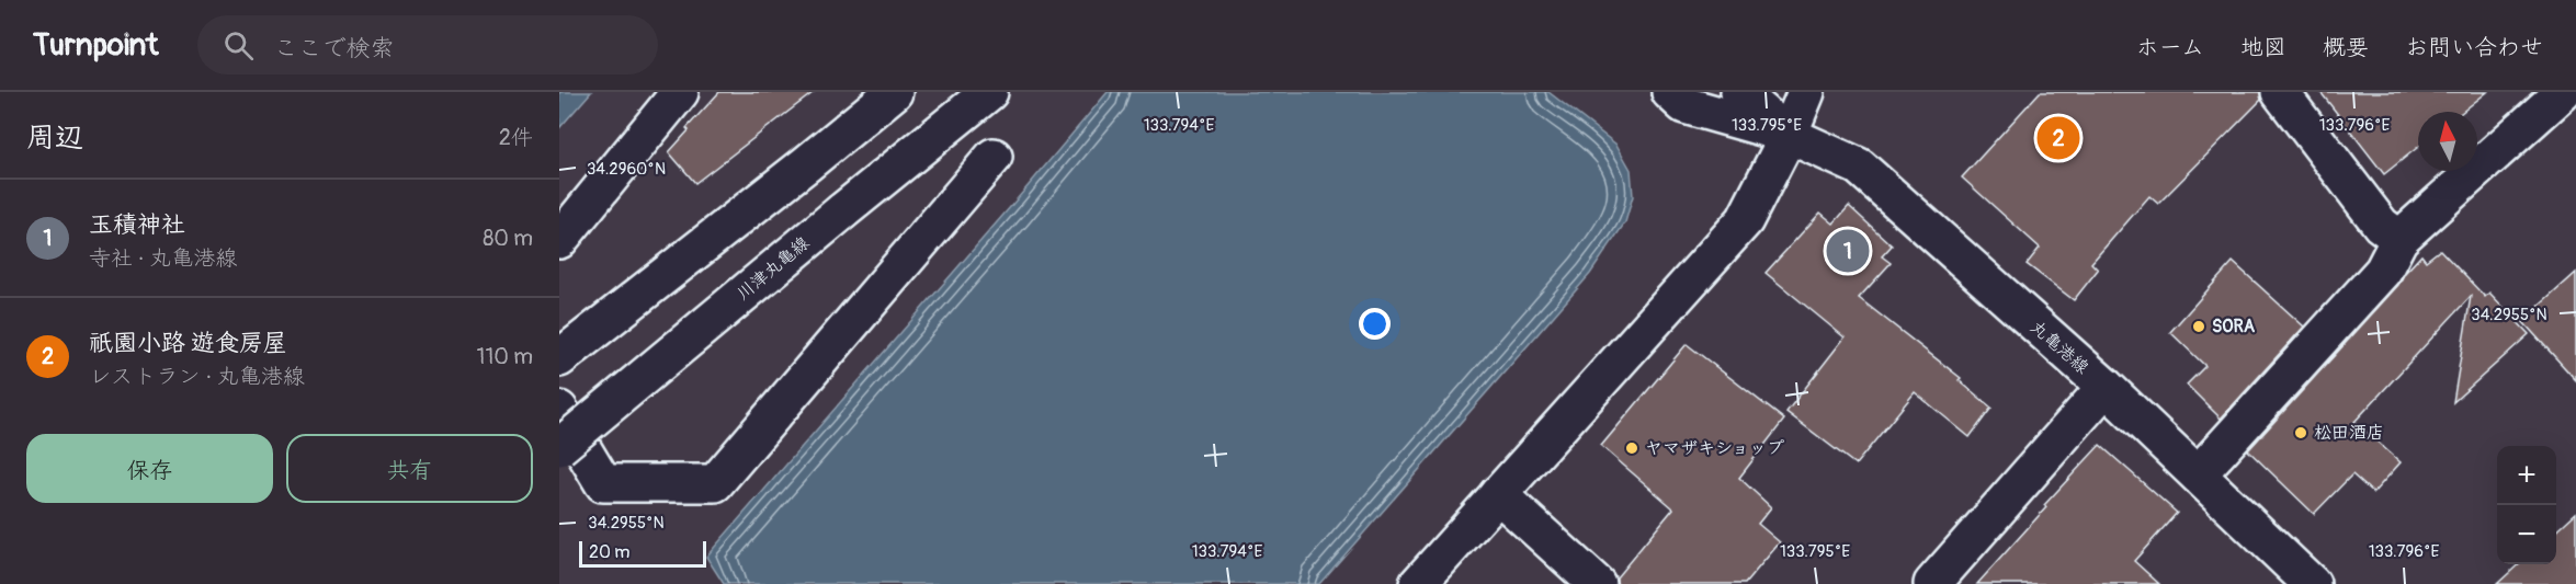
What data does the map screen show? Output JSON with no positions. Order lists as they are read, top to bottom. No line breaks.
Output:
{"streets":{"street":["川津丸亀線","丸亀港線"]},"places":["SORA","松田酒店","ヤマザキショップ"],"scale_bar":"20 m","north":"top","page":{"header":"Turnpoint","search":"ここで検索","nav":["ホーム","地図","概要","お問い合わせ"],"heading":["周辺","2件"],"pins":["2","1"],"list":[{"mark":"1","name":"玉積神社","note":"寺社 · 丸亀港線","value":"80 m"},{"mark":"2","name":"祇園小路 遊食房屋","note":"レストラン · 丸亀港線","value":"110 m"}],"buttons":["保存","共有"],"map_buttons":["+","−"],"scale":"20 m"},"coordinates":["133.794°E","133.795°E","133.796°E","34.2960°N","34.2955°N"]}
